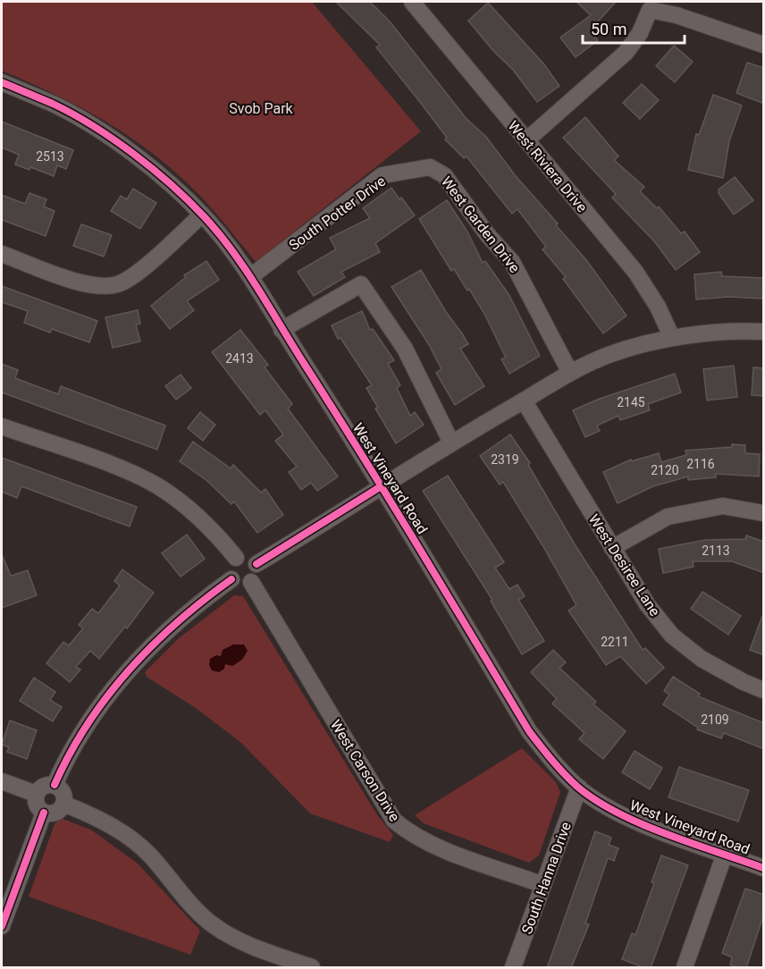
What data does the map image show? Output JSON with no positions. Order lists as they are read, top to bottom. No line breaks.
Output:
{"streets":{"street":["West Riviera Drive","South Potter Drive","West Garden Drive","West Vineyard Road","West Desiree Lane","West Carson Drive","South Hanna Drive"]},"crossings":[["South Potter Drive","West Garden Drive"],["South Potter Drive","West Vineyard Road"],["West Vineyard Road","South Hanna Drive"],["West Carson Drive","South Hanna Drive"]],"parks":["Svob Park"],"house_numbers":["2513","2413","2145","2319","2116","2120","2113","2211","2109"],"scale_bar":"50 m"}
